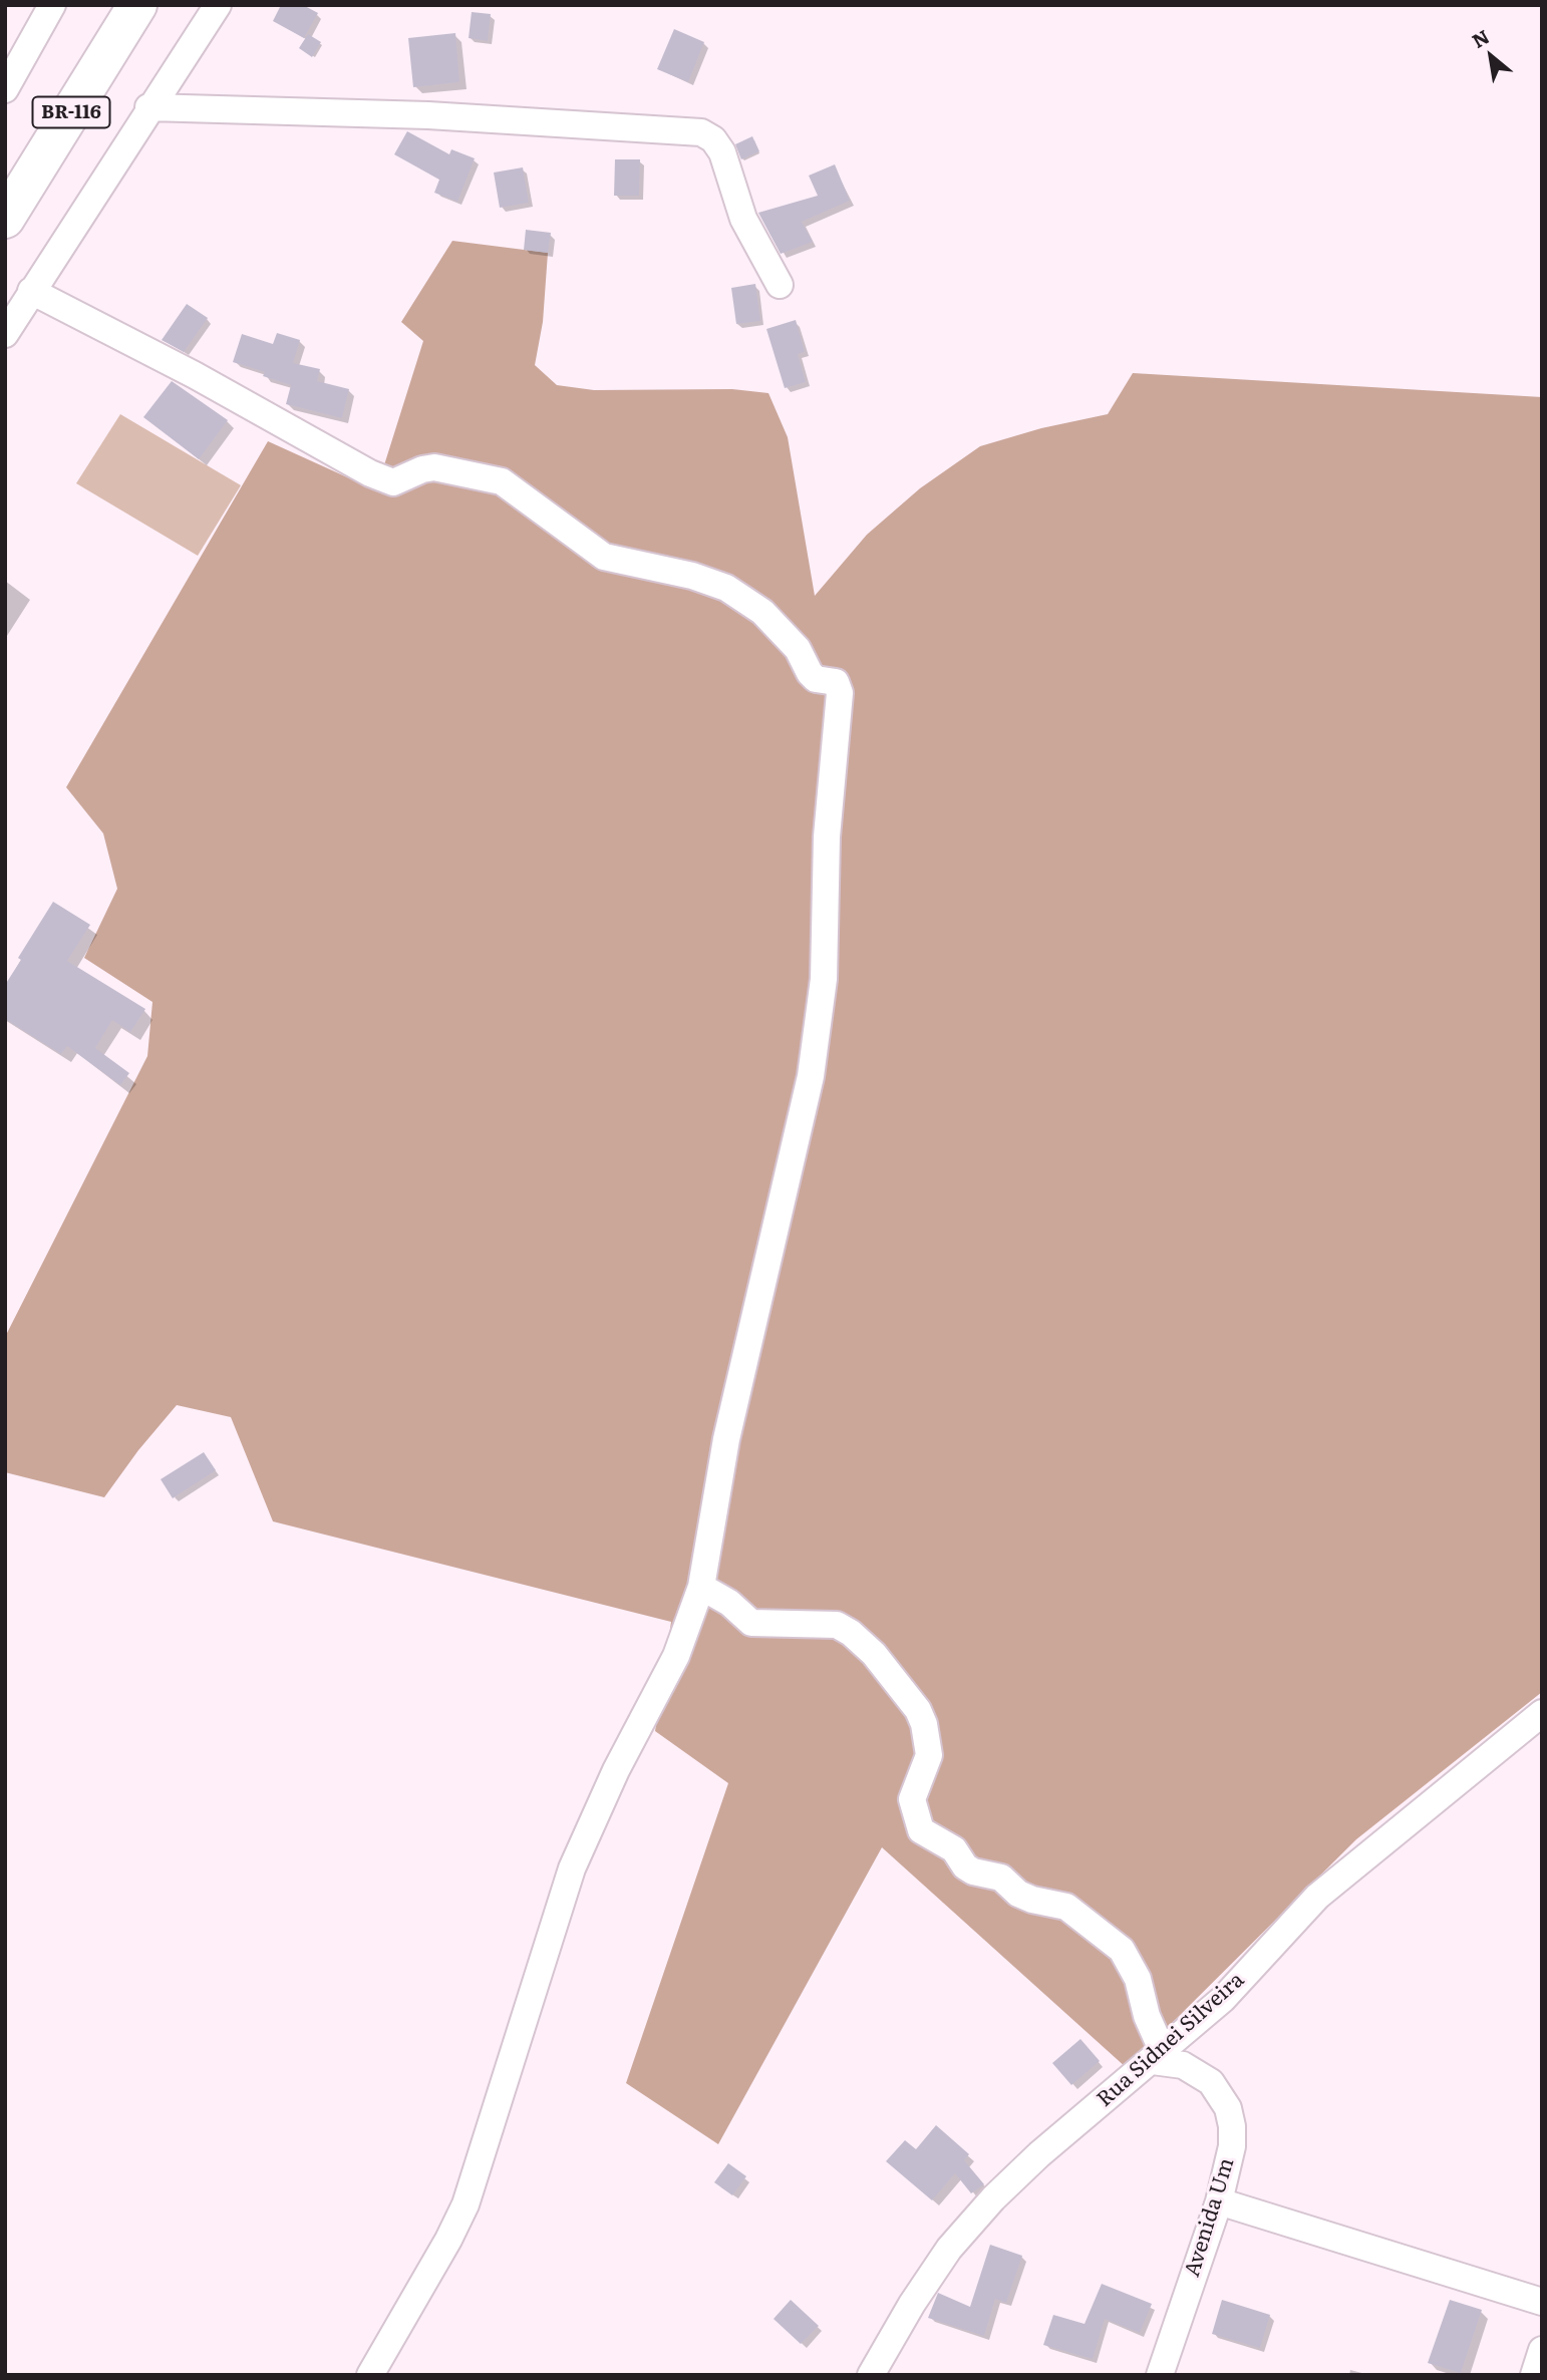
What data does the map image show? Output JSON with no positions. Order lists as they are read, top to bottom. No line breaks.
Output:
{"streets":{"highway":["BR-116"],"street":["Rua Sidnei Silveira","Avenida Um"]},"crossings":[["Rua Sidnei Silveira","Avenida Um"]],"north":"top left"}
